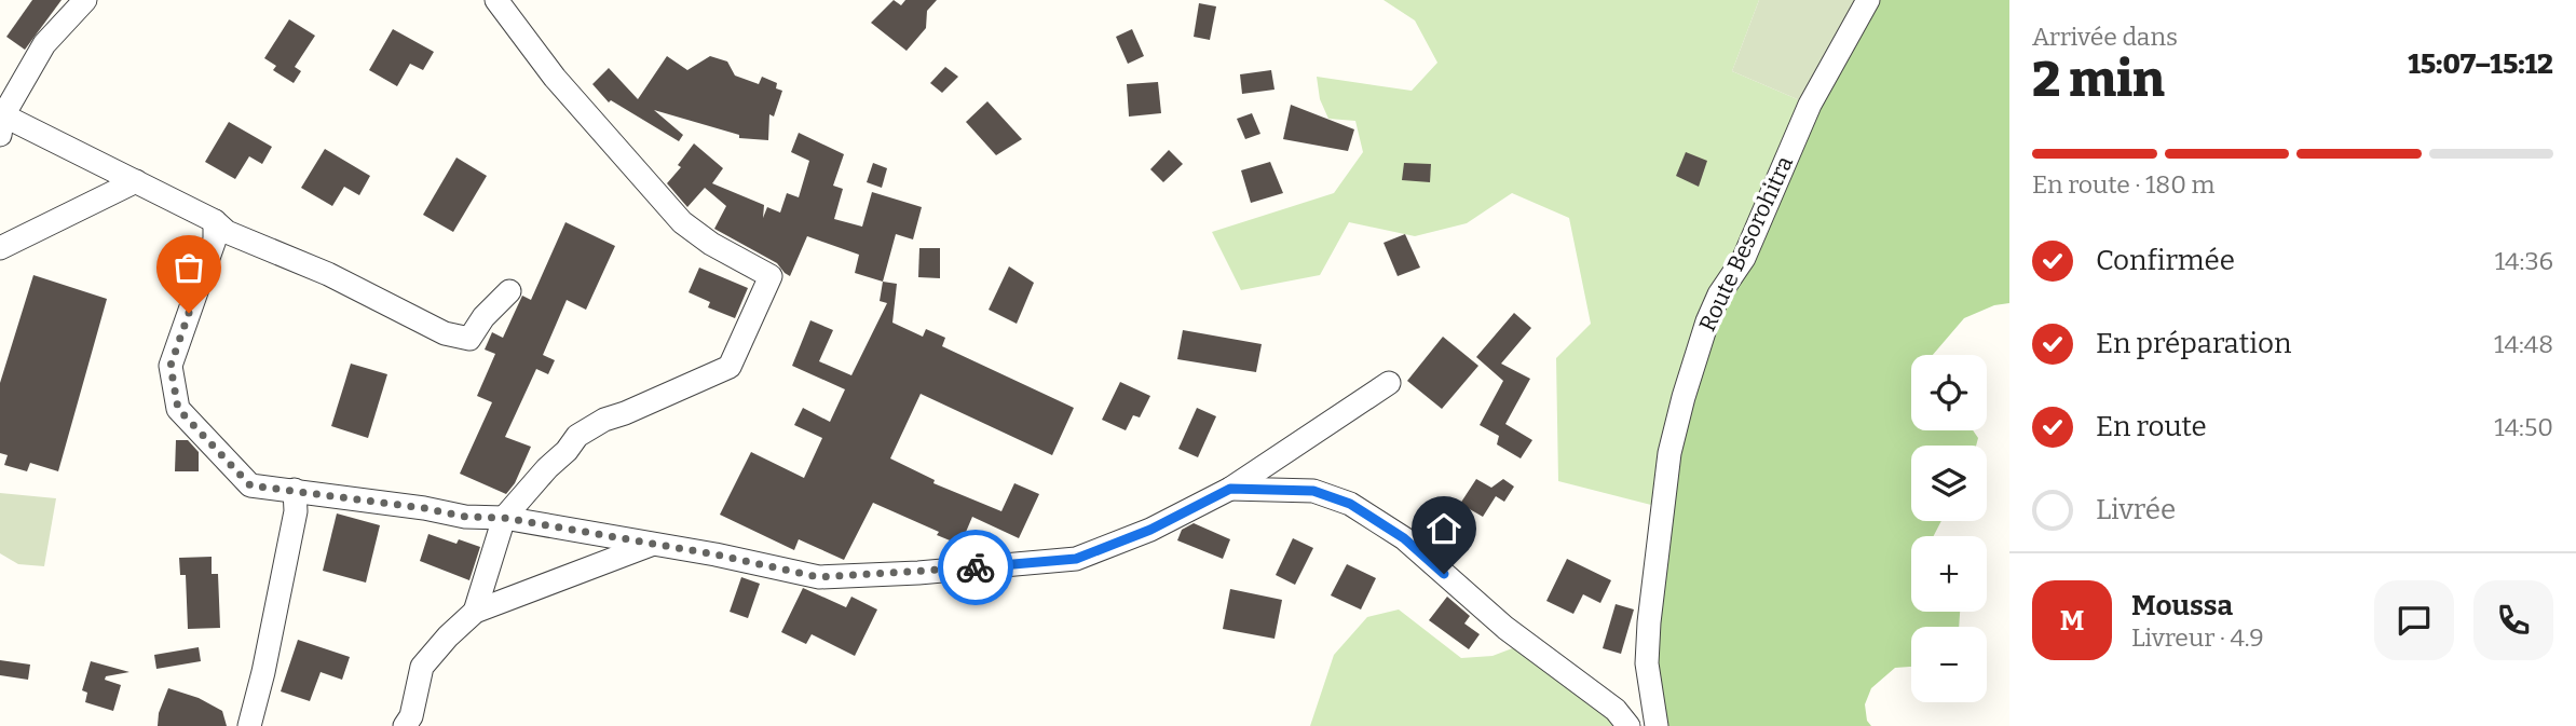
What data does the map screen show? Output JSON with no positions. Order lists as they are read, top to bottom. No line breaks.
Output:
{"streets":{"street":["Route Besorohitra"]},"page":{"heading":["2 min","Arrivée dans","15:07–15:12"],"panel":["Moussa","Livreur · 4.9"],"bar":"En route · 180 m","list":[["Confirmée","14:36"],["En préparation","14:48"],["En route","14:50"],"Livrée"],"map_buttons":["+","−"],"round":"M"}}
